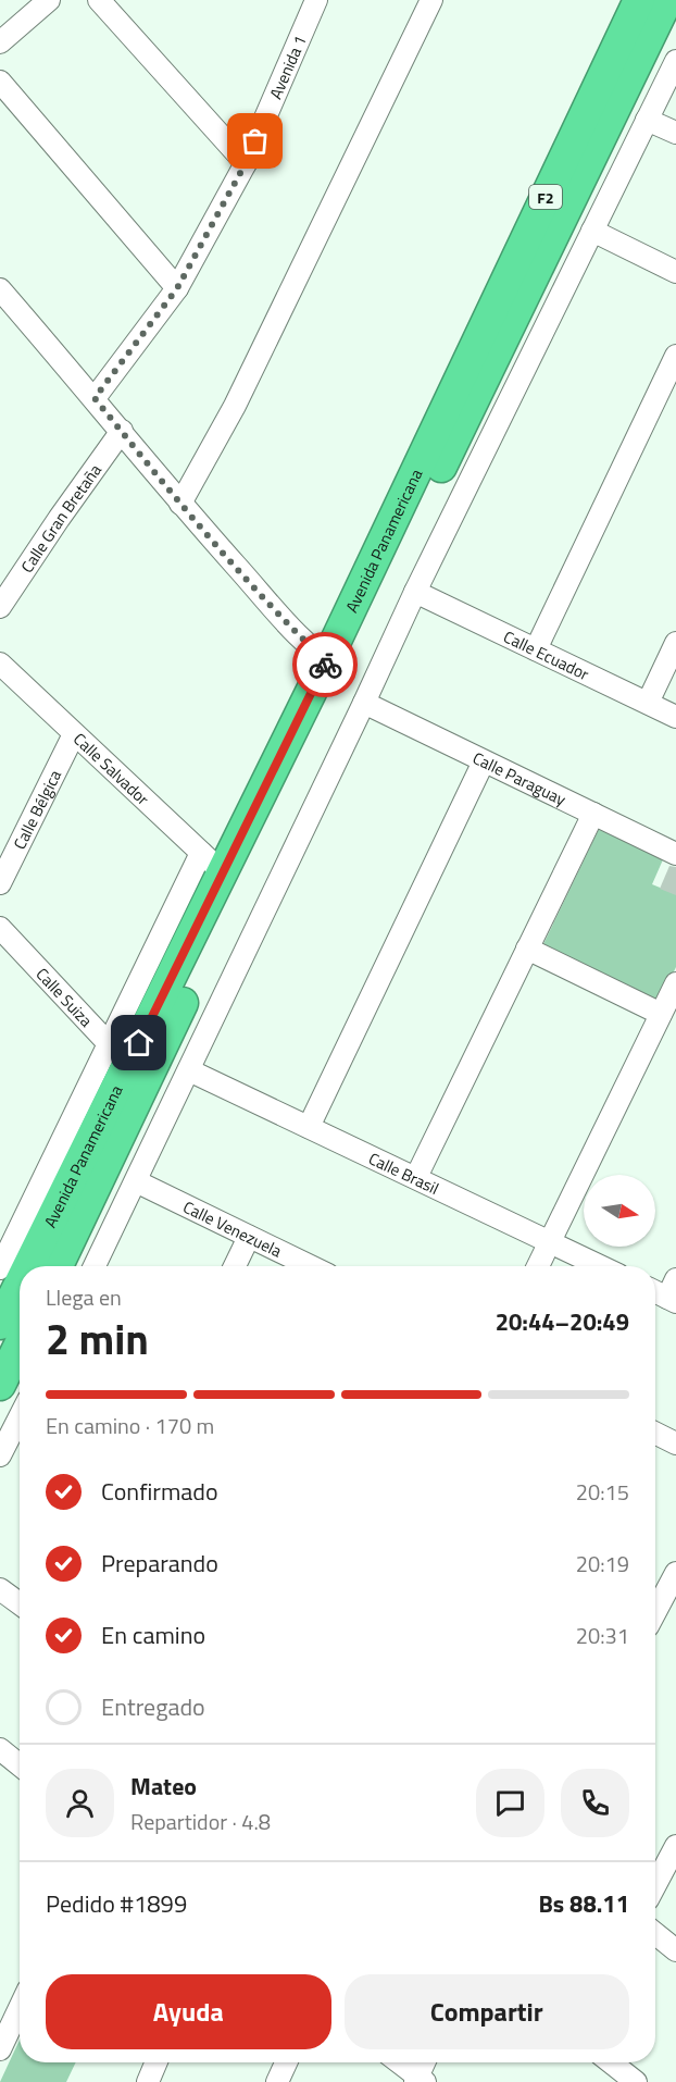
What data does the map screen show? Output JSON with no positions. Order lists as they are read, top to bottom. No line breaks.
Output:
{"streets":{"highway":["F2","Avenida Panamericana"],"street":["Avenida 1","Calle Gran Bretaña","Calle Ecuador","Calle Salvador","Calle Paraguay","Calle Bélgica","Calle Suiza","Calle Brasil","Calle Venezuela"]},"crossings":[["Avenida Panamericana","Calle Salvador"],["Avenida Panamericana","Calle Suiza"],["Calle Salvador","Calle Bélgica"]],"north":"right","page":{"heading":["2 min","Llega en","20:44–20:49"],"panel":["Mateo","Repartidor · 4.8","Pedido #1899","Bs 88.11"],"bar":"En camino · 170 m","list":[["Confirmado","20:15"],["Preparando","20:19"],["En camino","20:31"],"Entregado"],"buttons":["Ayuda","Compartir"]}}
